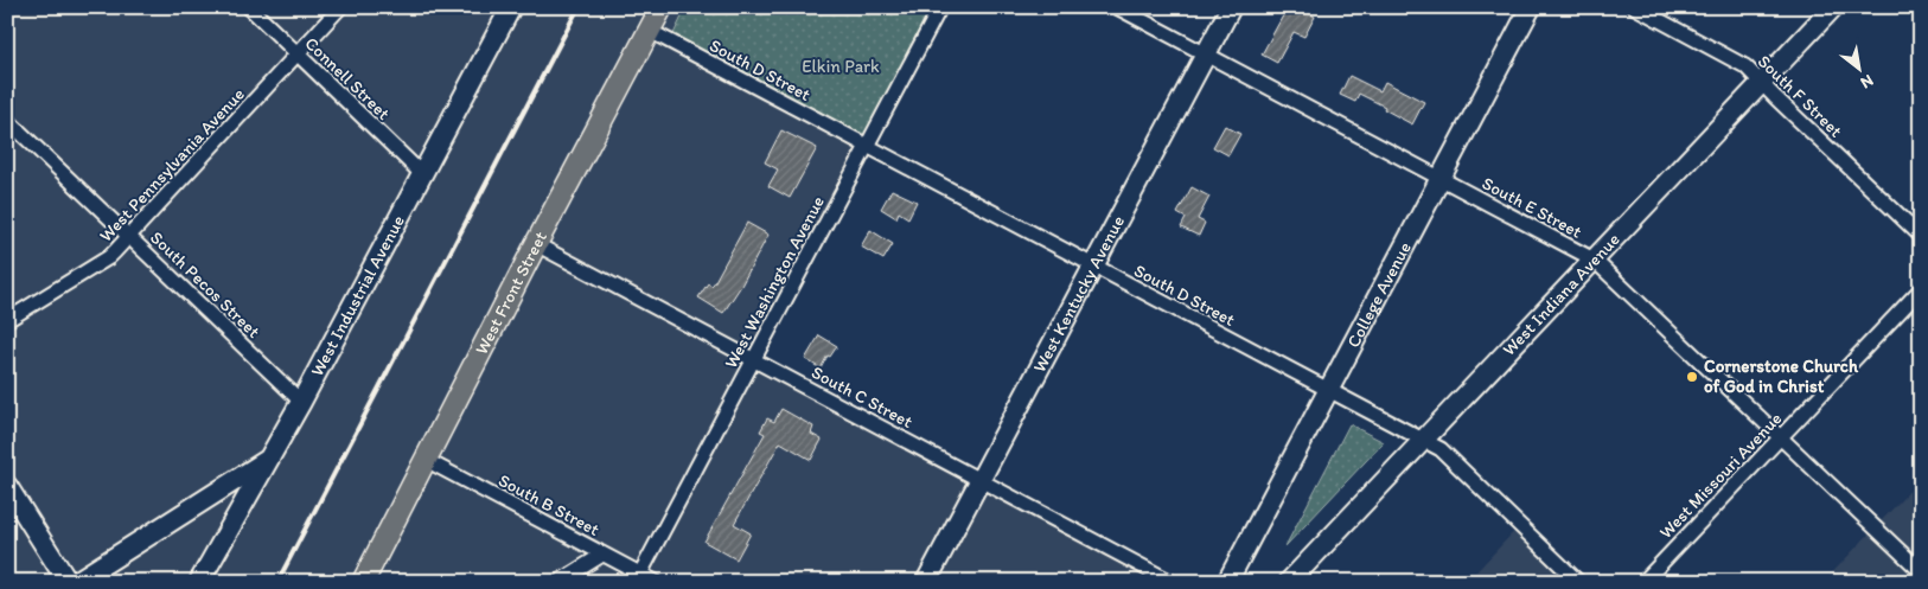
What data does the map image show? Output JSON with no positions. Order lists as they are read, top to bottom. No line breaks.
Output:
{"streets":{"main road":["West Front Street"],"street":["South D Street","Connell Street","South F Street","West Pennsylvania Avenue","South E Street","West Washington Avenue","South Pecos Street","West Indiana Avenue","West Kentucky Avenue","College Avenue","West Industrial Avenue","South C Street","West Missouri Avenue","South B Street"]},"crossings":[["South D Street","West Washington Avenue"],["South D Street","West Front Street"],["South D Street","West Indiana Avenue"],["South D Street","West Kentucky Avenue"],["South D Street","College Avenue"],["Connell Street","West Pennsylvania Avenue"],["Connell Street","West Industrial Avenue"],["South F Street","West Indiana Avenue"],["West Pennsylvania Avenue","South Pecos Street"],["South E Street","West Indiana Avenue"],["South E Street","West Kentucky Avenue"],["South E Street","College Avenue"],["South E Street","West Missouri Avenue"],["West Washington Avenue","South C Street"],["West Washington Avenue","South B Street"],["South Pecos Street","West Industrial Avenue"],["West Front Street","South C Street"],["West Front Street","South B Street"],["West Kentucky Avenue","South C Street"]],"parks":["Elkin Park"],"places":["Cornerstone Church of God in Christ"],"north":"bottom right"}
